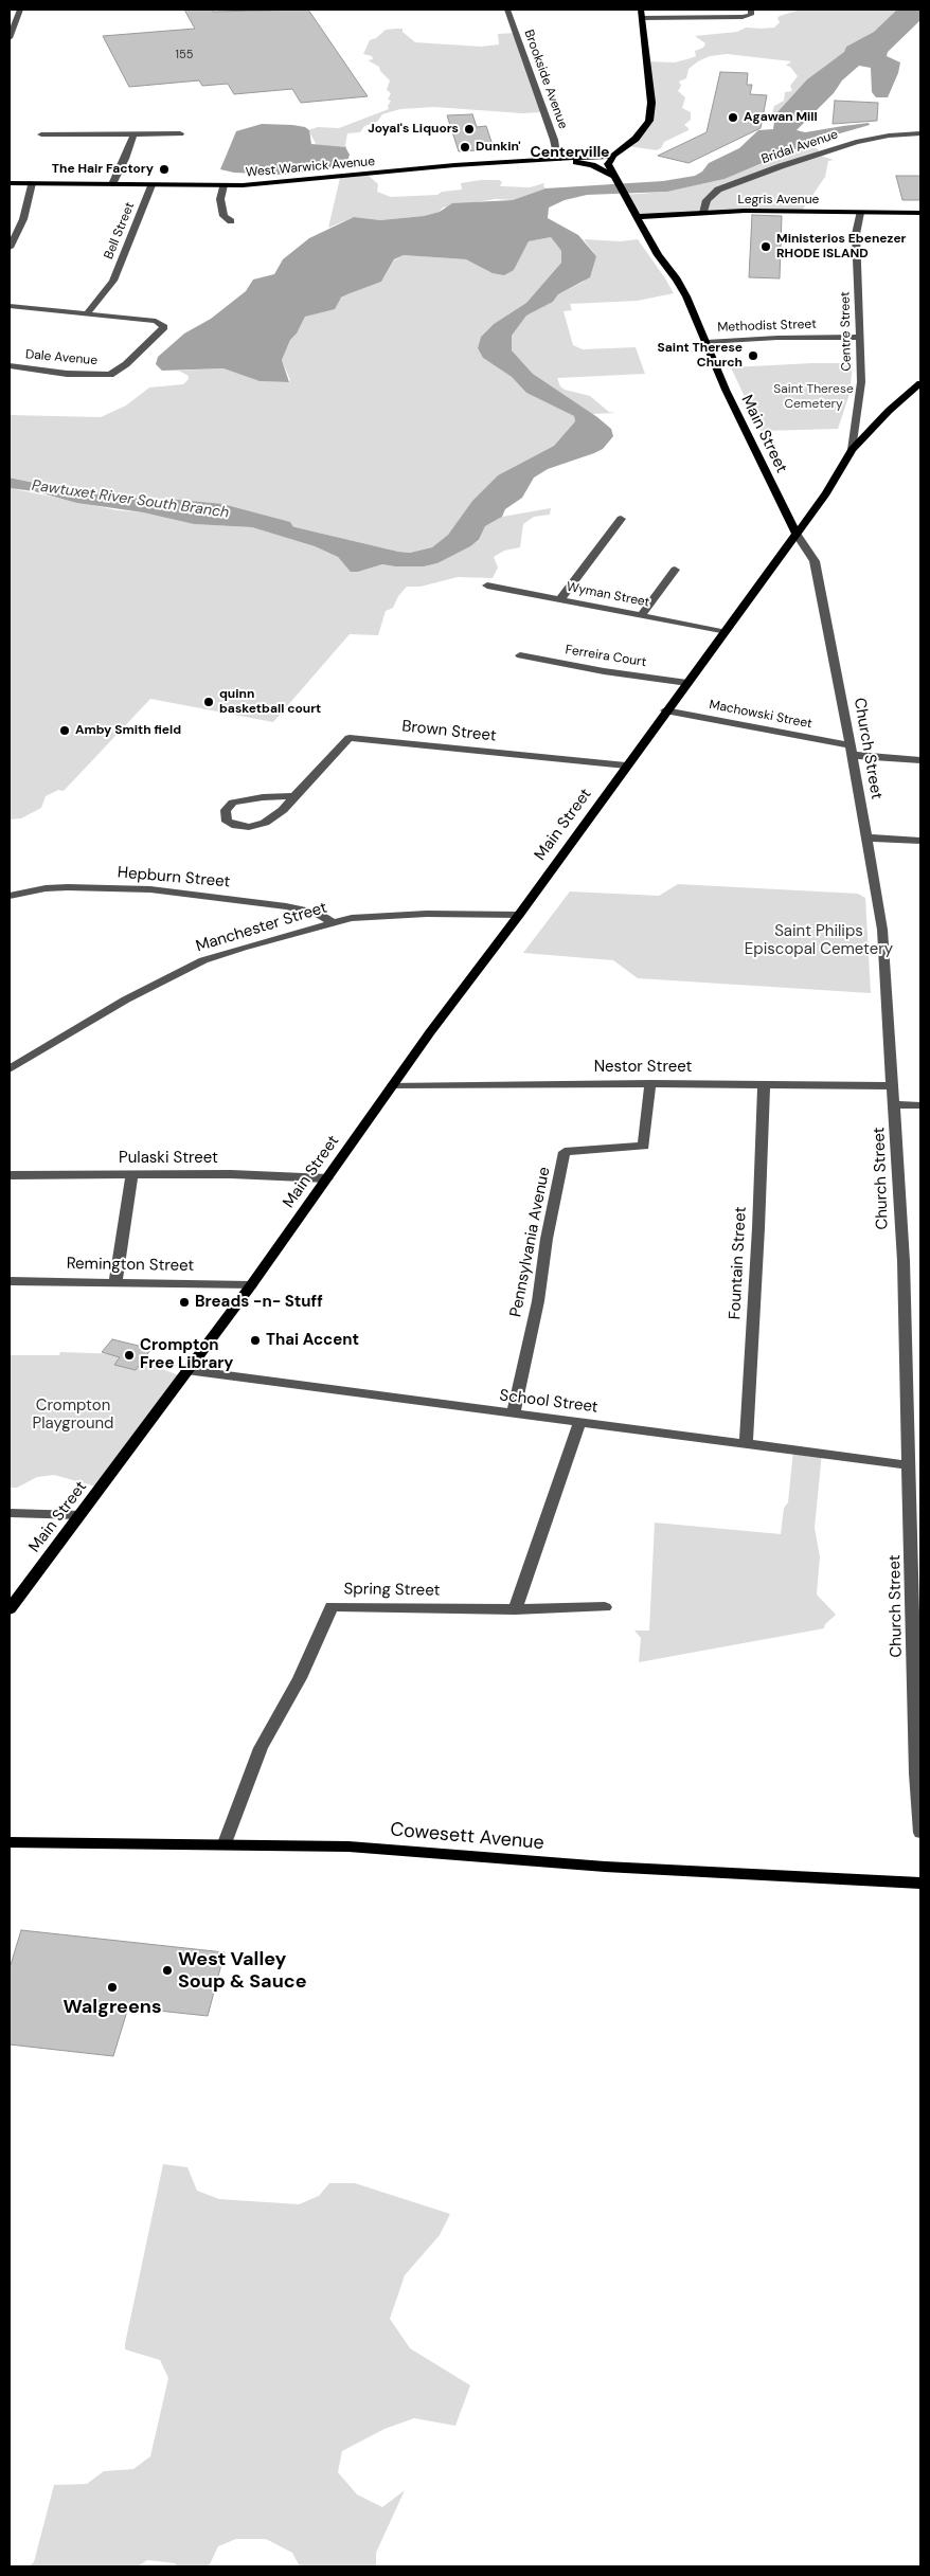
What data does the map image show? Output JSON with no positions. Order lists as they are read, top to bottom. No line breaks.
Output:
{"streets":{"main road":["West Warwick Avenue","Legris Avenue","Main Street","Cowesett Avenue"],"street":["Brookside Avenue","Bridal Avenue","Bell Street","Methodist Street","Centre Street","Dale Avenue","Wyman Street","Ferreira Court","Machowski Street","Brown Street","Church Street","Hepburn Street","Manchester Street","Nestor Street","Pulaski Street","Pennsylvania Avenue","Fountain Street","Remington Street","School Street","Spring Street"]},"crossings":[["Brookside Avenue","West Warwick Avenue"],["Bridal Avenue","Legris Avenue"],["West Warwick Avenue","Bell Street"],["West Warwick Avenue","Main Street"],["Legris Avenue","Centre Street"],["Legris Avenue","Main Street"],["Bell Street","Dale Avenue"],["Methodist Street","Centre Street"],["Methodist Street","Main Street"],["Main Street","Wyman Street"],["Main Street","Ferreira Court"],["Main Street","Machowski Street"],["Main Street","Brown Street"],["Main Street","Church Street"],["Main Street","Manchester Street"],["Main Street","Nestor Street"],["Main Street","Pulaski Street"],["Main Street","Remington Street"],["Main Street","School Street"],["Machowski Street","Church Street"],["Church Street","Nestor Street"],["Church Street","School Street"],["Hepburn Street","Manchester Street"],["Nestor Street","Pennsylvania Avenue"],["Nestor Street","Fountain Street"],["Pennsylvania Avenue","School Street"],["Fountain Street","School Street"],["Spring Street","Cowesett Avenue"]],"districts":["Centerville"],"water":["Pawtuxet River South Branch"],"parks":["Saint Therese Cemetery","Saint Philips Episcopal Cemetery","Crompton Playground"],"places":["Agawan Mill","Joyal's Liquors","Dunkin'","The Hair Factory","Ministerios Ebenezer RHODE ISLAND","Saint Therese Church","quinn basketball court","Amby Smith field","Breads -n- Stuff","Thai Accent","Crompton Free Library","West Valley Soup & Sauce","Walgreens"],"house_numbers":["155"]}
